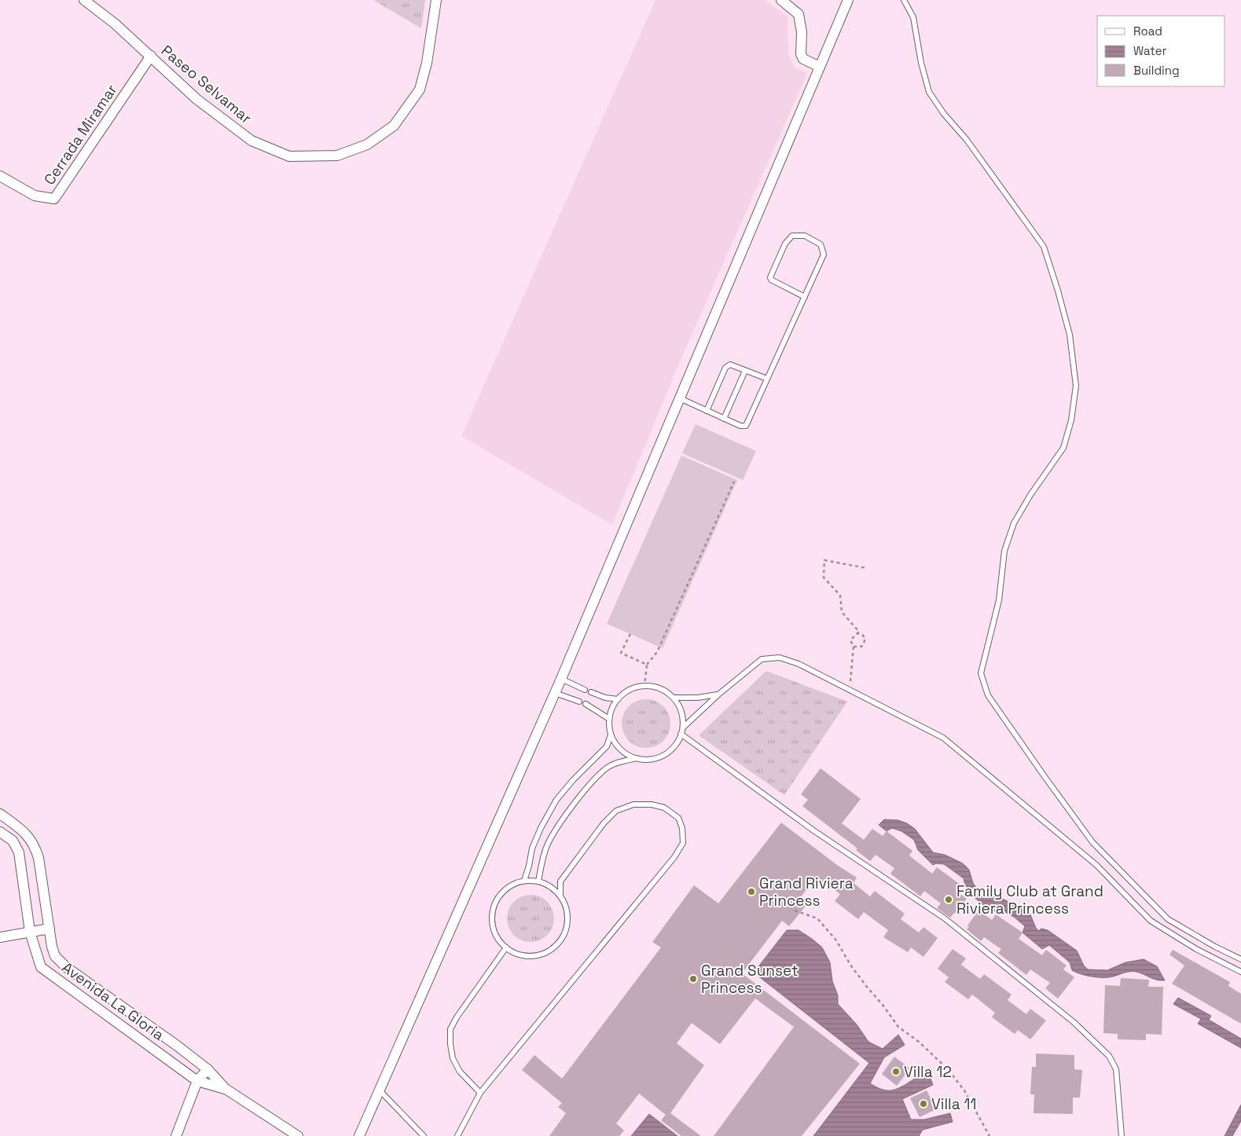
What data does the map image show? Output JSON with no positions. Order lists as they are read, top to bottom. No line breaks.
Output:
{"streets":{"street":["Paseo Selvamar","Cerrada Miramar","Avenida La Gloria"]},"crossings":[["Paseo Selvamar","Cerrada Miramar"]],"places":["Grand Riviera Princess","Family Club at Grand Riviera Princess","Grand Sunset Princess","Villa 12","Villa 11"],"legend":["Road","Water","Building"]}
